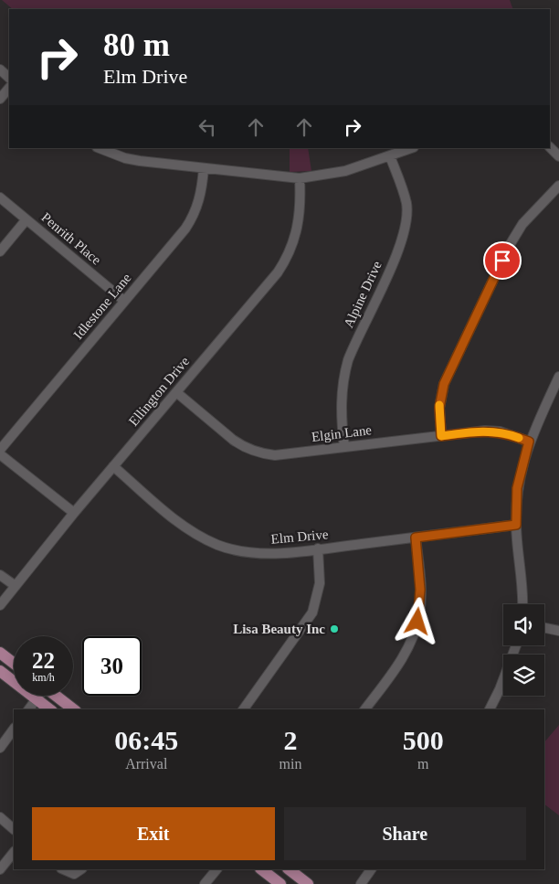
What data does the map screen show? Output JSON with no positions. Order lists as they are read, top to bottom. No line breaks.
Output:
{"streets":{"street":["Penrith Place","Alpine Drive","Idlestone Lane","Ellington Drive","Elgin Lane","Elm Drive"]},"crossings":[["Penrith Place","Idlestone Lane"],["Alpine Drive","Elgin Lane"],["Ellington Drive","Elgin Lane"],["Ellington Drive","Elm Drive"]],"places":["Lisa Beauty Inc"],"page":{"turn":["80 m","Elm Drive"],"speed":"22 km/h","limit":"30","eta":["06:45","Arrival","2","min","500","m"],"buttons":["Exit","Share"]}}
